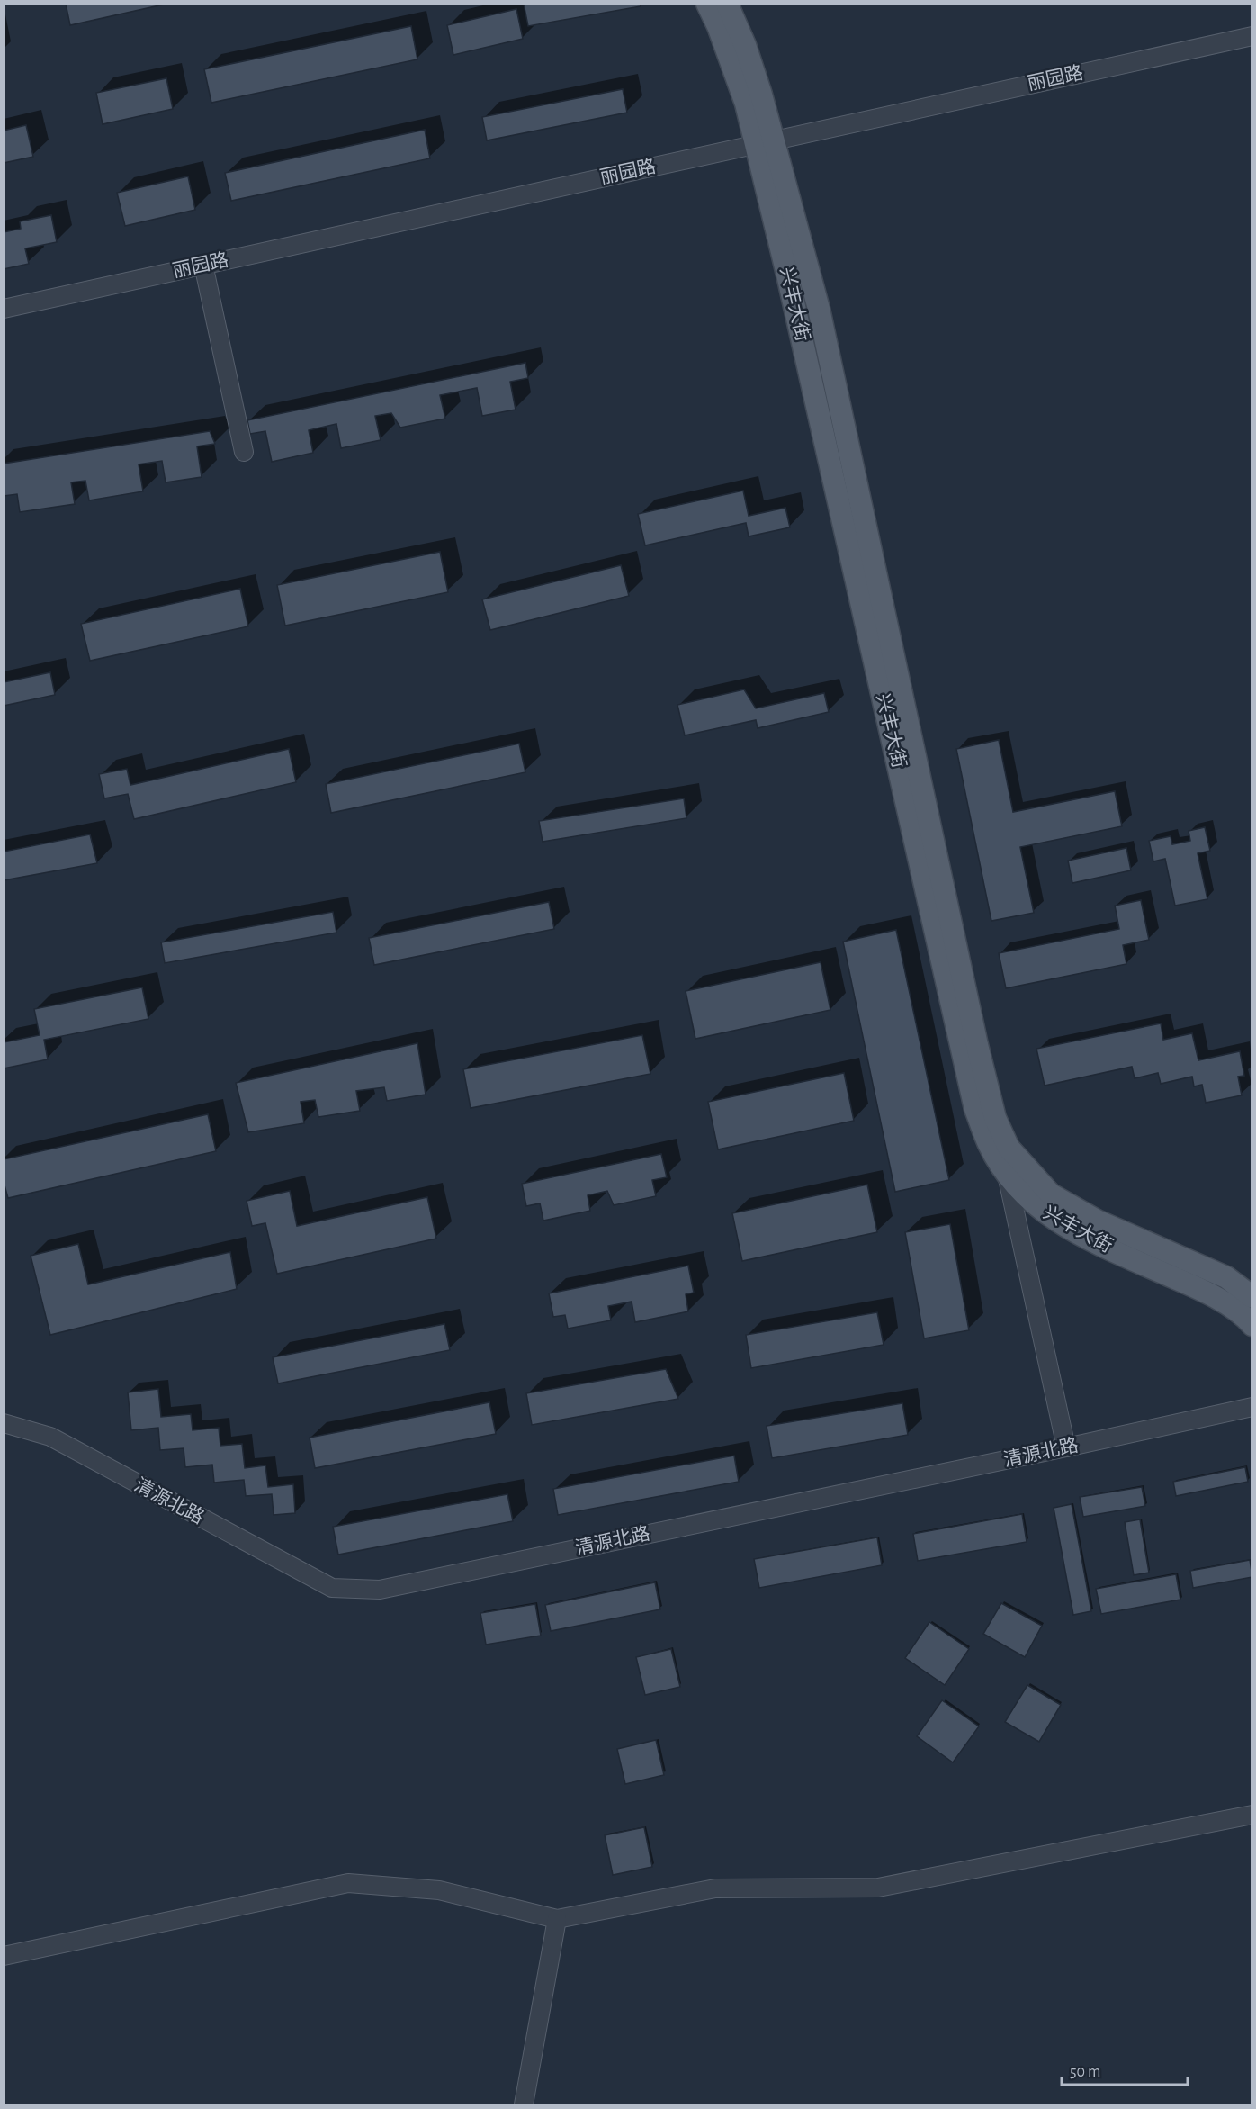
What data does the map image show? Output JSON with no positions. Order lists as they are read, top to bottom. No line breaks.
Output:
{"streets":{"main road":["兴丰大街"],"street":["丽园路","清源北路"]},"crossings":[["丽园路","兴丰大街"]],"scale_bar":"50 m"}
